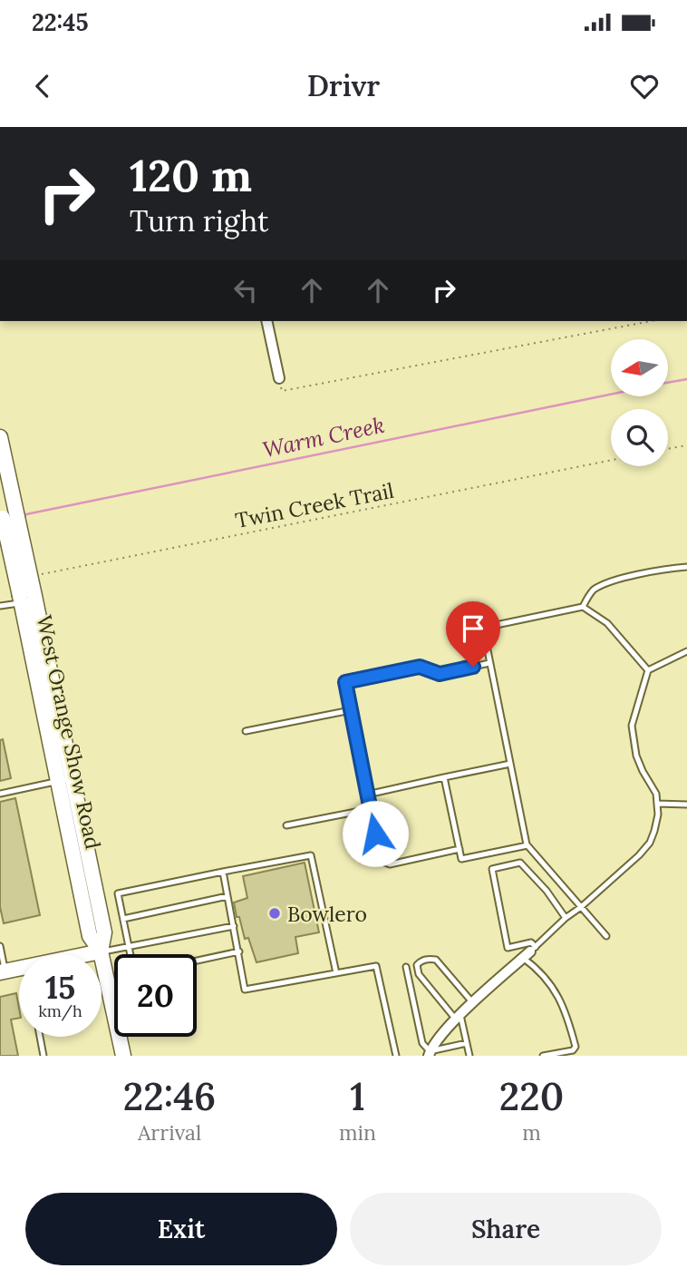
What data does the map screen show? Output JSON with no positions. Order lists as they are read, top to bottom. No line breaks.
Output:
{"streets":{"main road":["West Orange Show Road"],"path":["Twin Creek Trail"]},"water":["Warm Creek"],"places":["Bowlero"],"north":"left","page":{"status":"22:45","header":"Drivr","turn":["120 m","Turn right"],"speed":"15 km/h","limit":"20","eta":["22:46","Arrival","1","min","220","m"],"buttons":["Exit","Share"]}}
